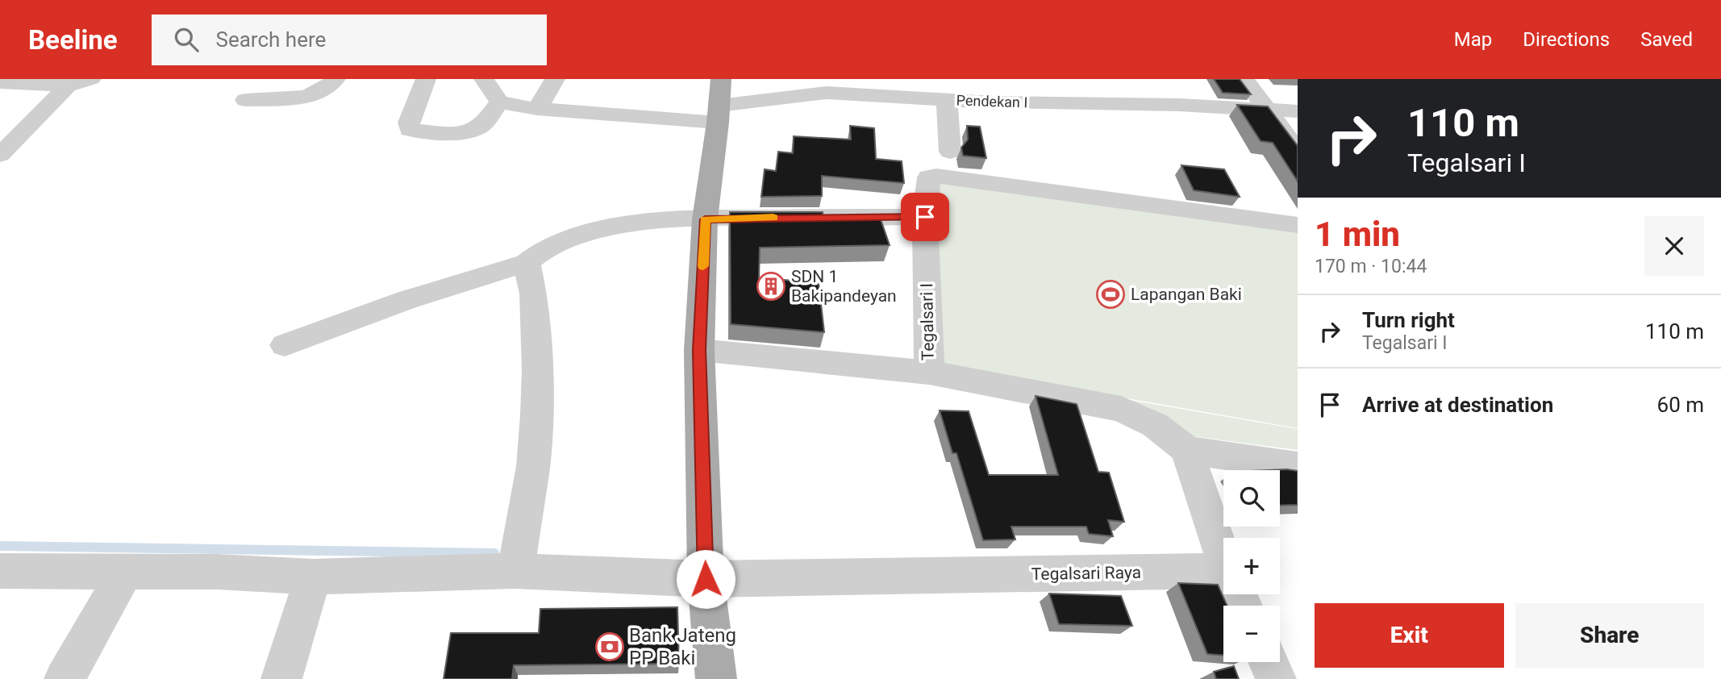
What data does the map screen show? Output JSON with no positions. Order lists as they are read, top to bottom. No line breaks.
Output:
{"streets":{"street":["Pendekan I","Tegalsari I","Tegalsari Raya"]},"places":{"building":["SDN 1 Bakipandeyan"],"sports":["Lapangan Baki"],"bank":["Bank Jateng PP Baki"]},"page":{"header":"Beeline","search":"Search here","nav":["Map","Directions","Saved"],"turn":["110 m","Tegalsari I"],"heading":["1 min","170 m · 10:44"],"list":[{"name":"Turn right","note":"Tegalsari I","value":"110 m"},{"name":"Arrive at destination","value":"60 m"}],"map_buttons":["+","−"],"buttons":["Exit","Share"]}}
